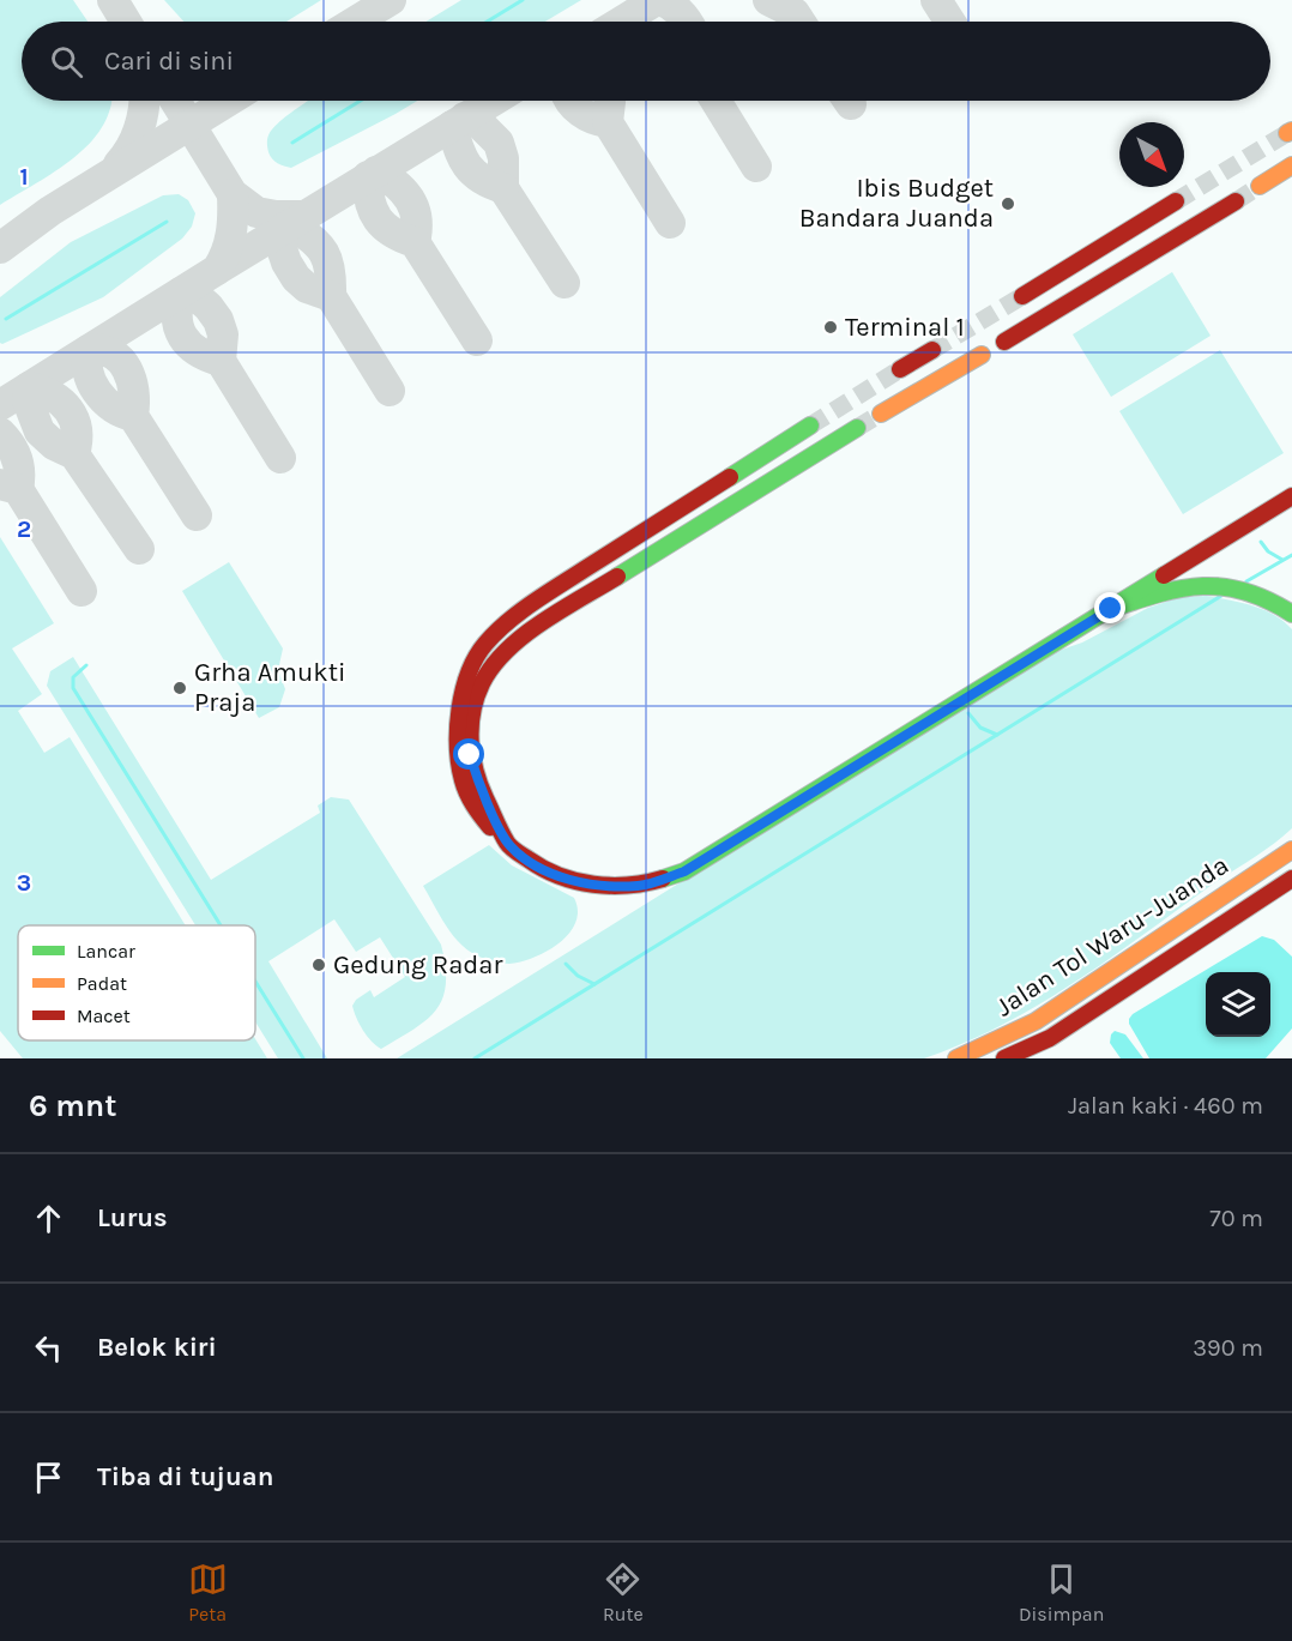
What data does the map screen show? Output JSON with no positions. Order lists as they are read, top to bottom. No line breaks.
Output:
{"streets":{"main road":["Jalan Tol Waru–Juanda"]},"places":["Ibis Budget Bandara Juanda","Terminal 1","Grha Amukti Praja","Gedung Radar"],"legend":["Lancar","Padat","Macet"],"north":"bottom right","page":{"search":"Cari di sini","heading":["6 mnt","Jalan kaki · 460 m"],"list":[["Lurus","70 m"],["Belok kiri","390 m"],"Tiba di tujuan"],"nav":["Peta","Rute","Disimpan"]},"grid":{"rows":["1","2","3"]}}
